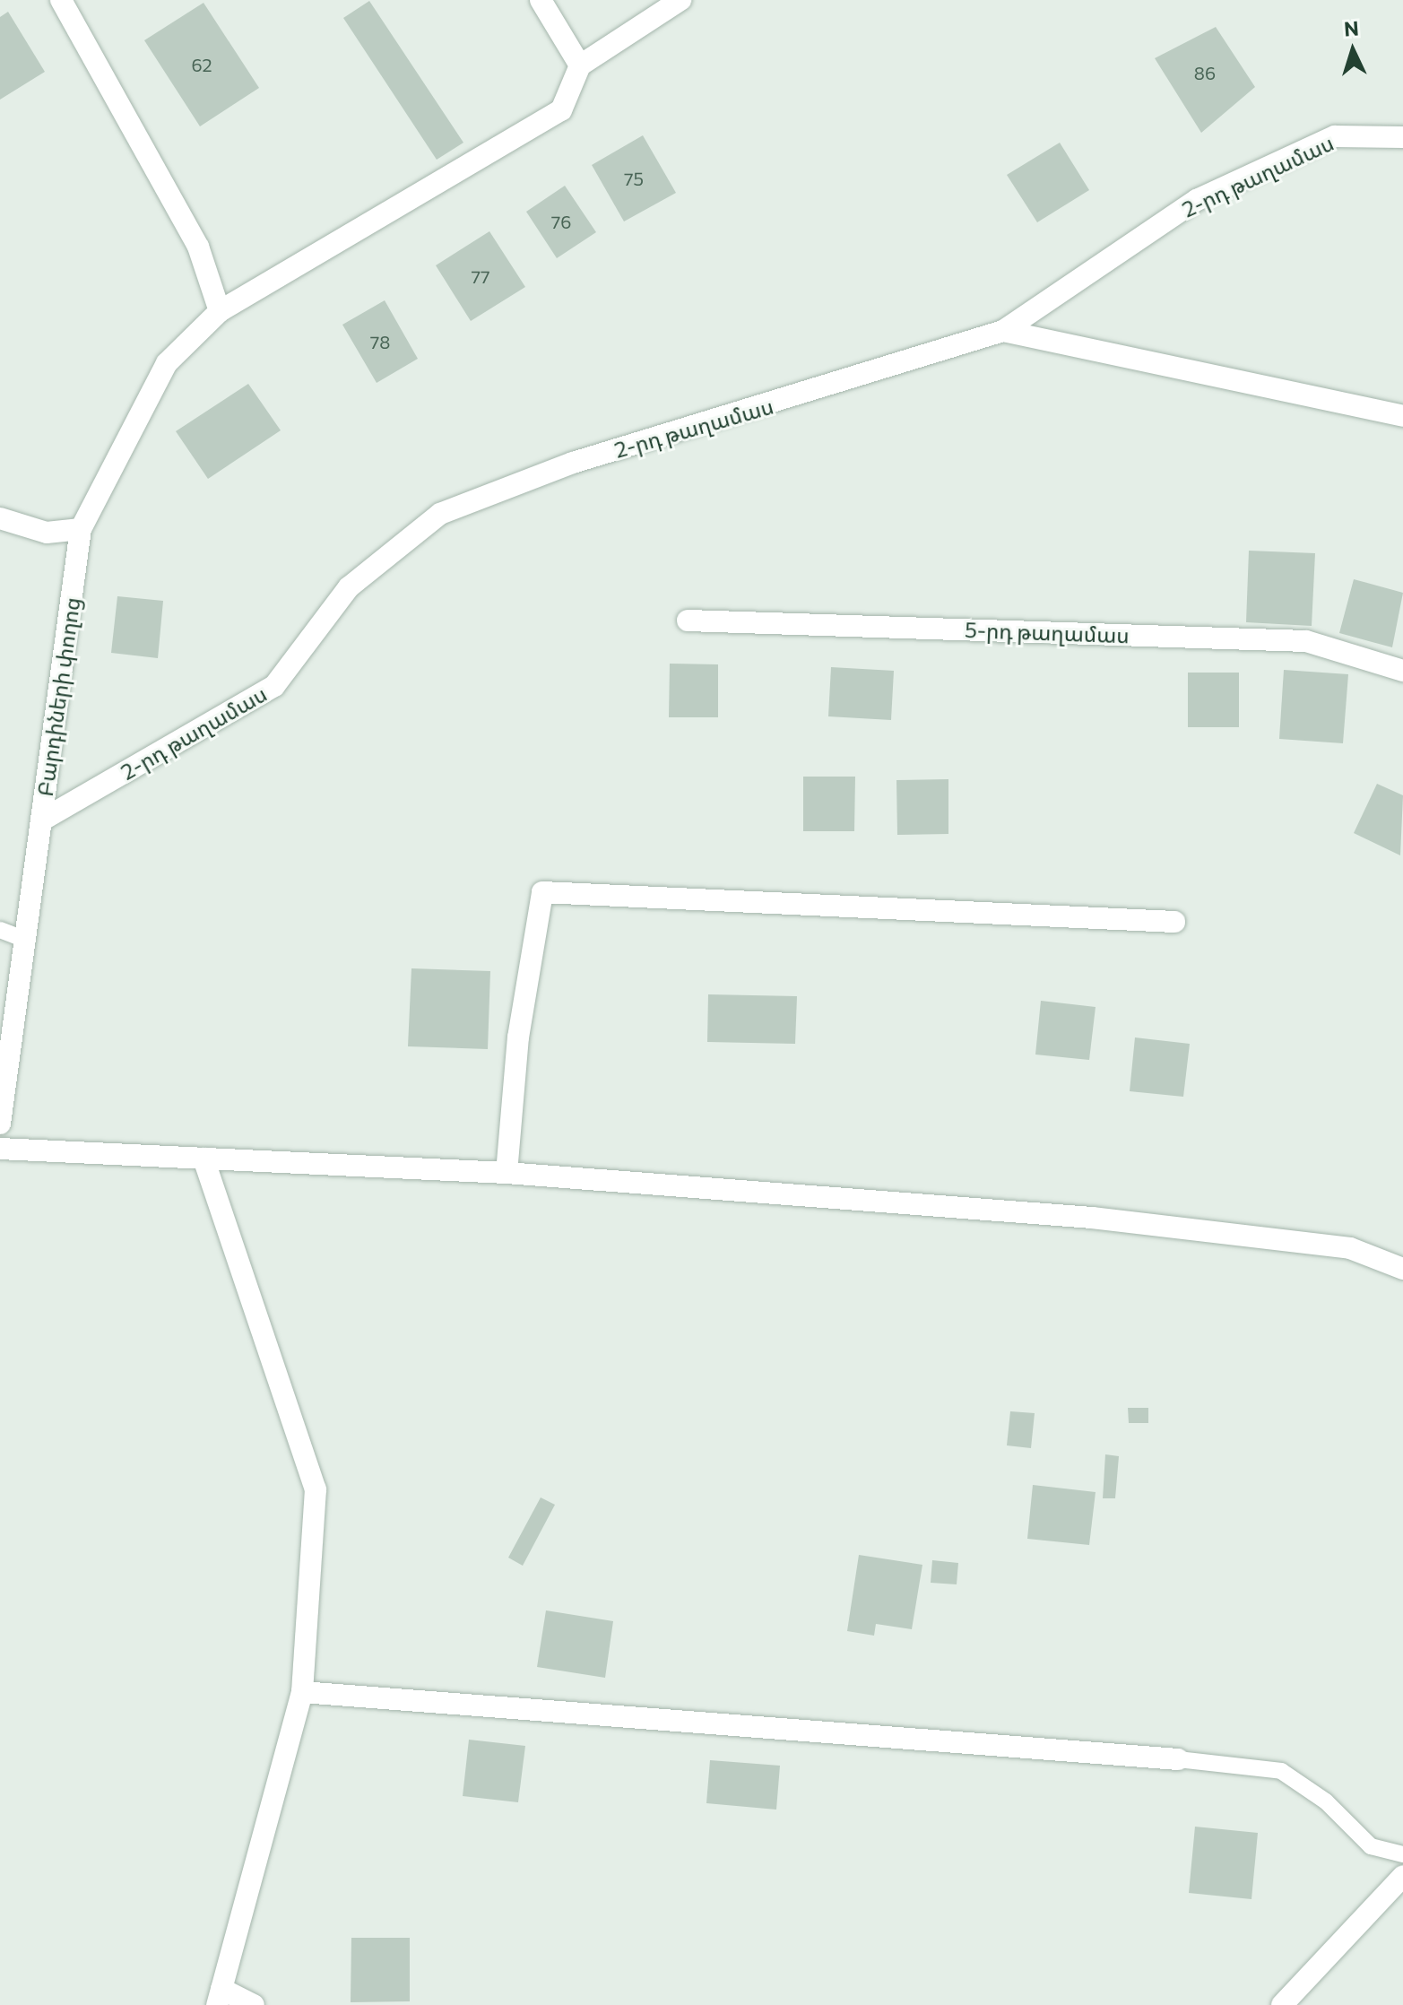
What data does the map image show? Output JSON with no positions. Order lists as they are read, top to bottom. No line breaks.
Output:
{"streets":{"street":["2-րդ թաղամաս","5-րդ թաղամաս","Բարդիների փողոց"]},"crossings":[["2-րդ թաղամաս","Բարդիների փողոց"]],"house_numbers":["62","86","75","76","77","78"],"north":"top"}
